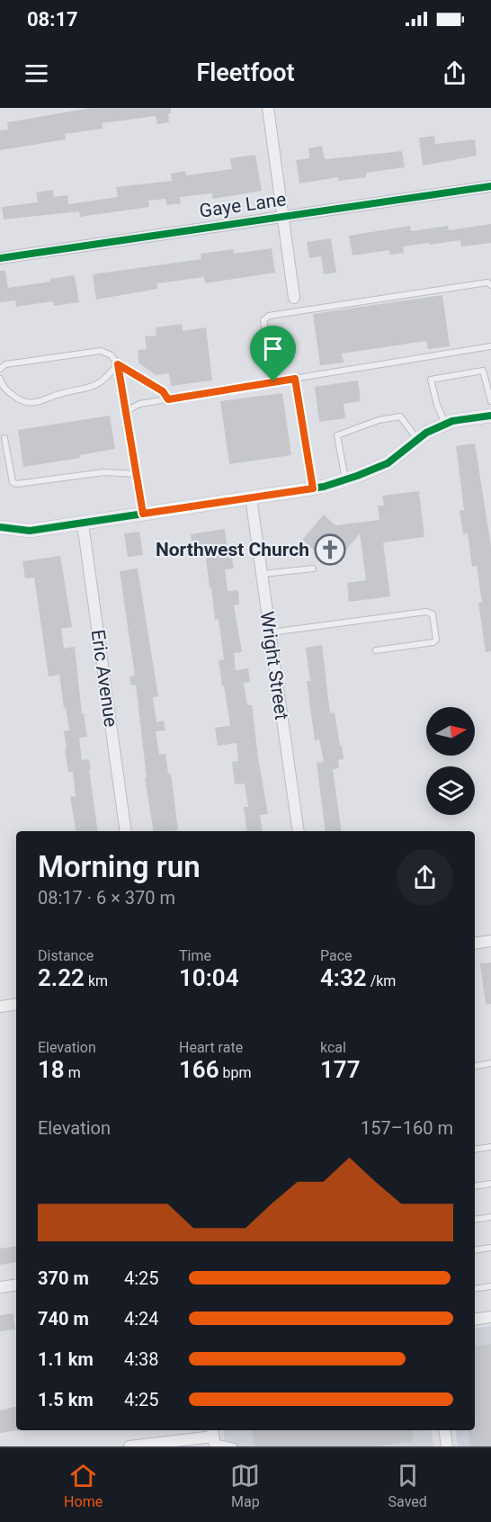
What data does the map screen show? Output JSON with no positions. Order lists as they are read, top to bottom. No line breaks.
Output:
{"streets":{"street":["Gaye Lane","Wright Street","Eric Avenue"]},"places":{"church":["Northwest Church"]},"north":"right","page":{"status":"08:17","header":"Fleetfoot","heading":["Morning run","08:17 · 6 × 370 m"],"stats":[["Distance","2.22 km"],["Time","10:04"],["Pace","4:32 /km"],["Elevation","18 m"],["Heart rate","166 bpm"],["kcal","177"]],"chart":["Elevation","157–160 m"],"list":[{"name":"370 m","note":"4:25"},{"name":"740 m","note":"4:24"},{"name":"1.1 km","note":"4:38"},{"name":"1.5 km","note":"4:25"}],"tabs":["Home","Map","Saved"]}}
